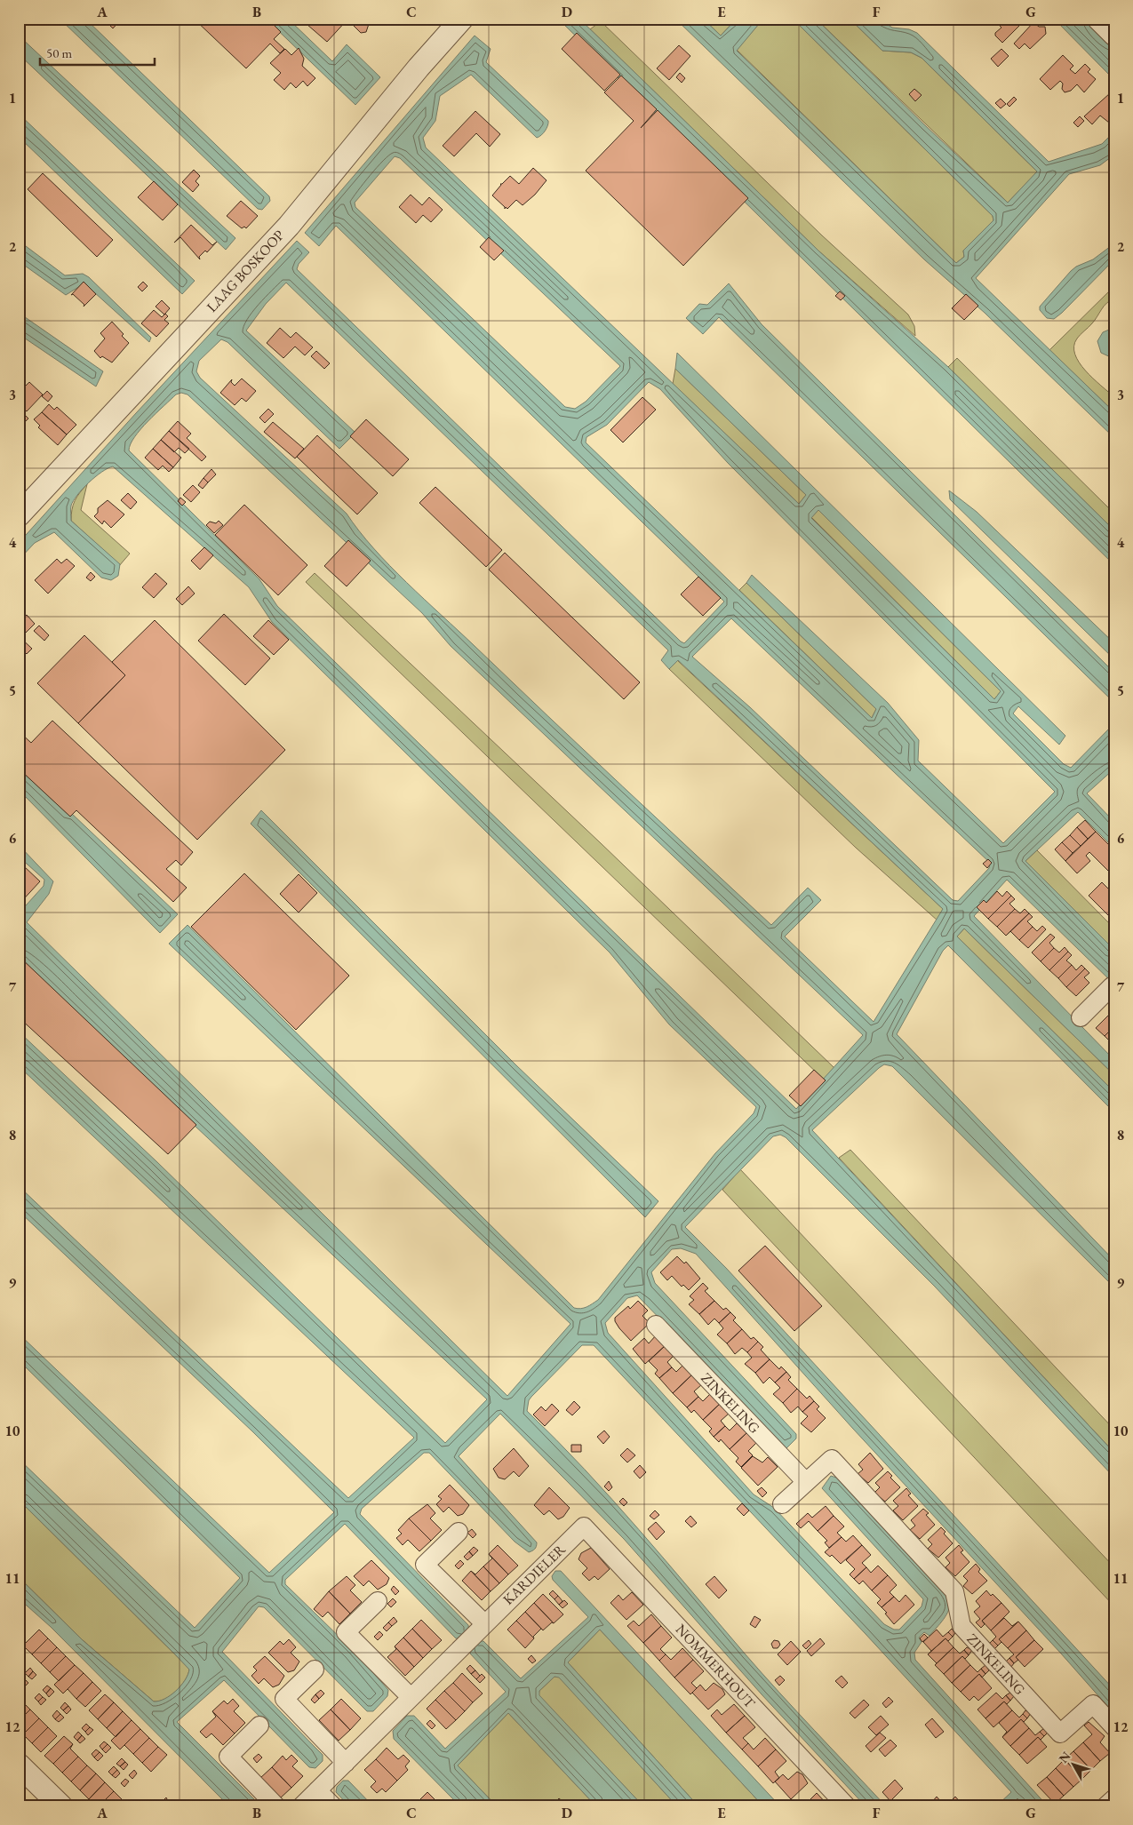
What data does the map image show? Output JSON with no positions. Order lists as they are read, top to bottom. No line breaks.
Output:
{"streets":{"street":["LAAG BOSKOOP","ZINKELING","KARDIELER","NOMMERHOUT"]},"crossings":[["KARDIELER","NOMMERHOUT"]],"scale_bar":"50 m","north":"top left","grid":{"columns":["A","B","C","D","E","F","G"],"rows":["1","2","3","4","5","6","7","8","9","10","11","12"]}}
